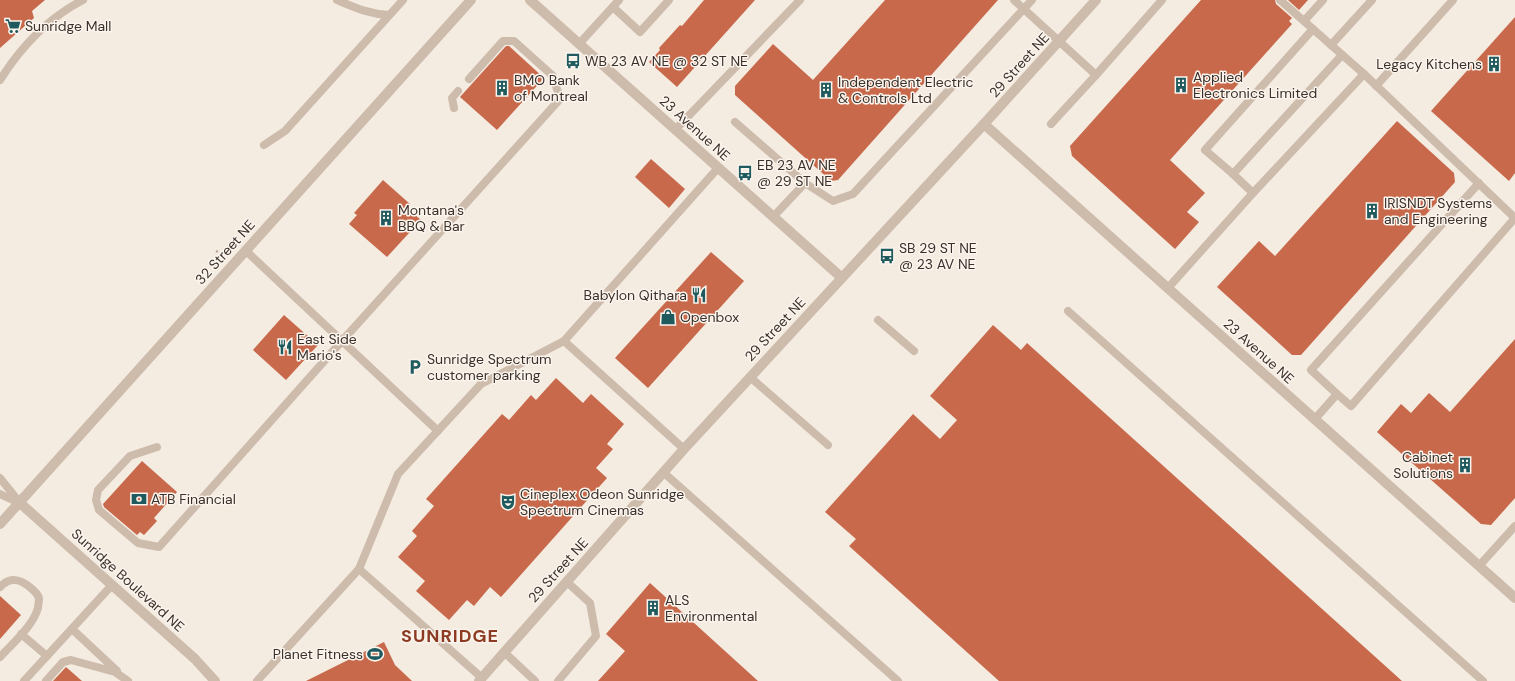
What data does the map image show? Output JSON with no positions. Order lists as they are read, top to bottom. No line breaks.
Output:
{"streets":{"street":["29 Street NE","23 Avenue NE","32 Street NE","Sunridge Boulevard NE"]},"crossings":[["29 Street NE","23 Avenue NE"],["32 Street NE","Sunridge Boulevard NE"]],"districts":["SUNRIDGE"],"places":{"supermarket":["Sunridge Mall"],"bus stop":["WB 23 AV NE @ 32 ST NE","EB 23 AV NE @ 29 ST NE","SB 29 ST NE @ 23 AV NE"],"building":["Legacy Kitchens","Applied Electronics Limited","BMO Bank of Montreal","Independent Electric & Controls Ltd","IRISNDT Systems and Engineering","Montana's BBQ & Bar","Cabinet Solutions","ALS Environmental"],"restaurant":["Babylon Qithara","East Side Mario's"],"shop":["Openbox"],"parking":["Sunridge Spectrum customer parking"],"bank":["ATB Financial"],"theatre":["Cineplex Odeon Sunridge Spectrum Cinemas"],"sports":["Planet Fitness"]}}
